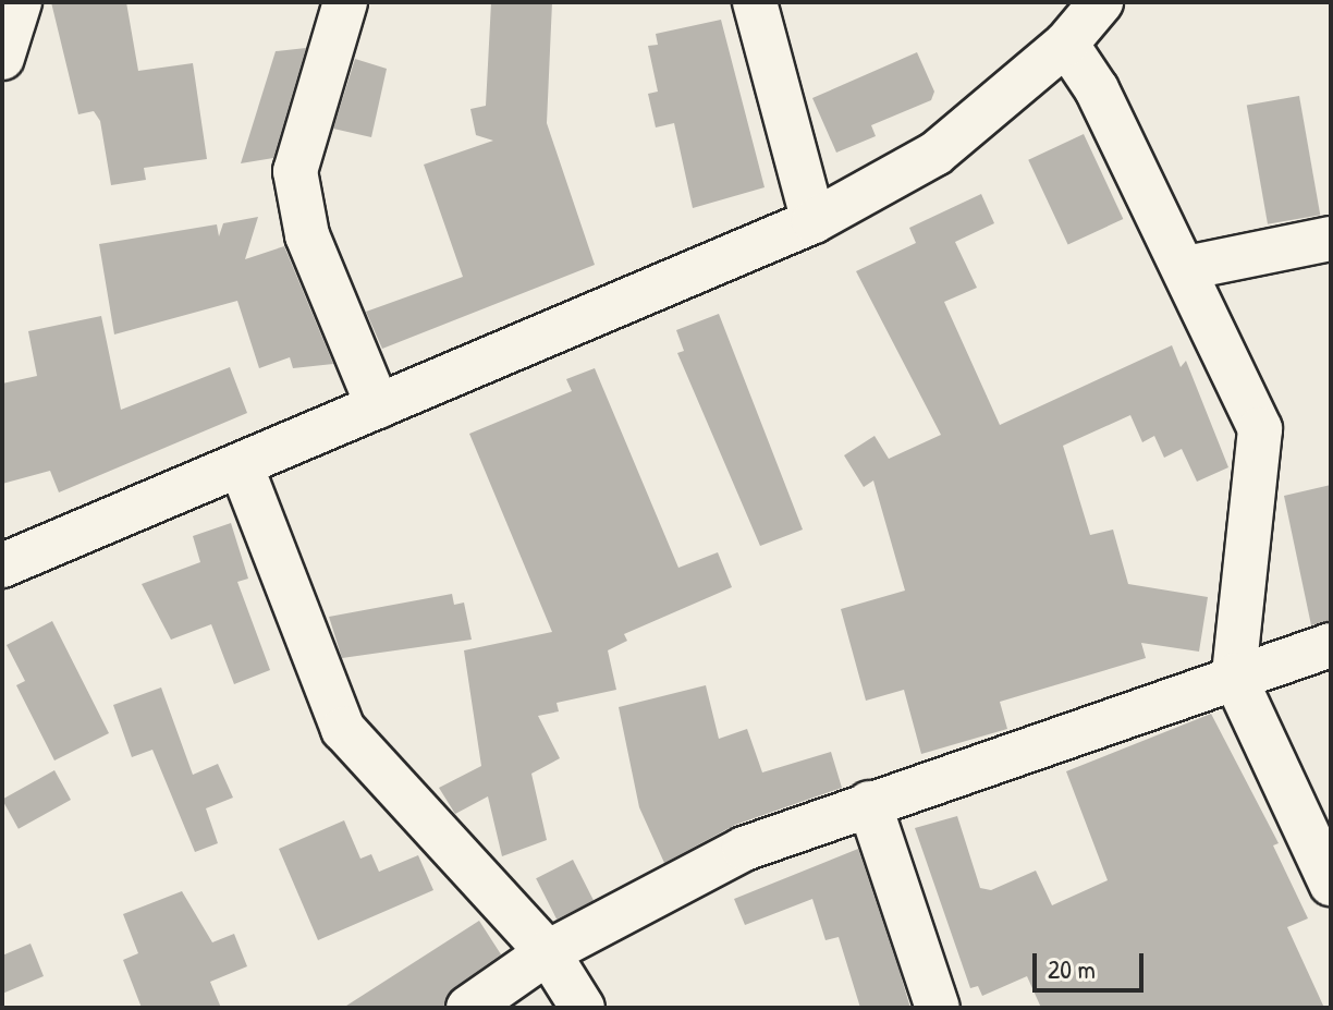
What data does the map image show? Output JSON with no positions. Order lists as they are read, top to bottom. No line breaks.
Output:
{"scale_bar":"20 m"}
